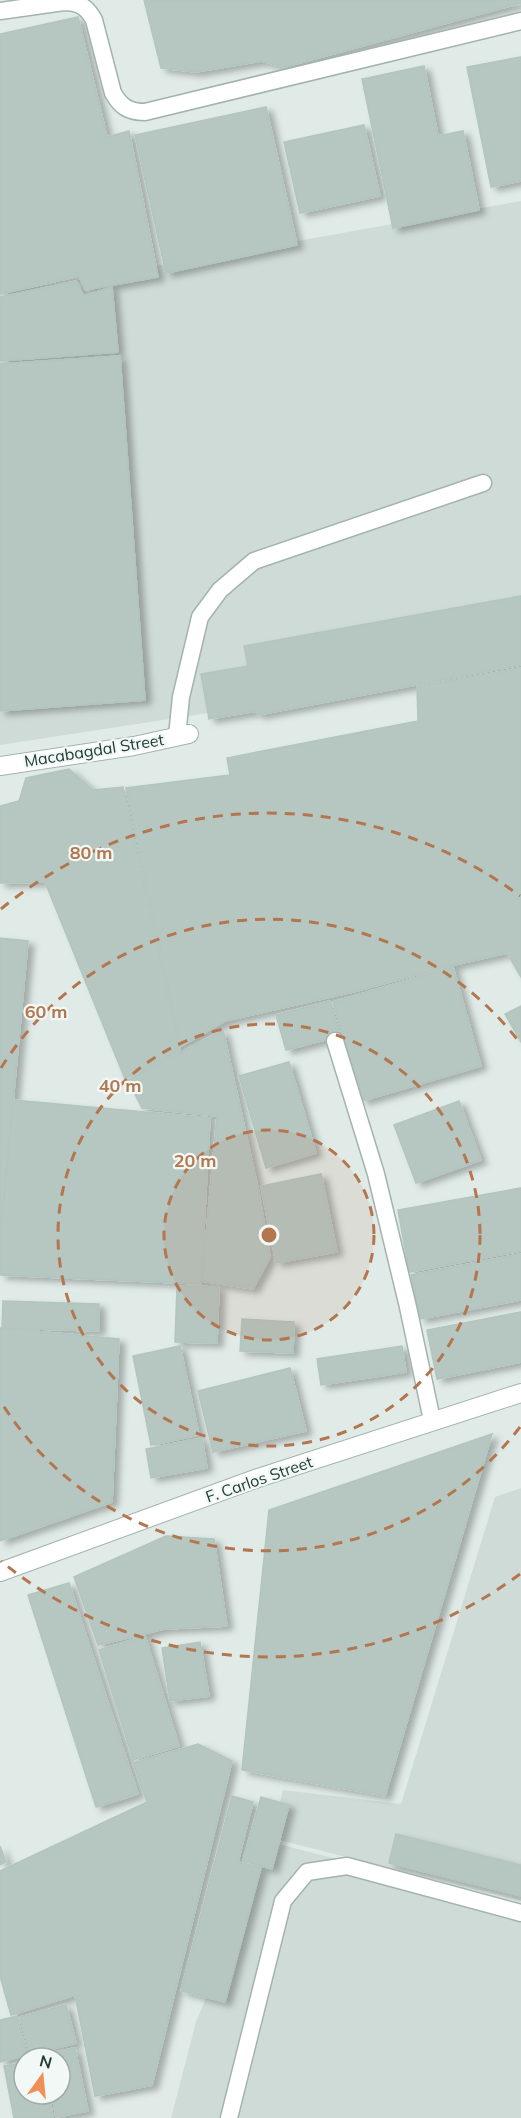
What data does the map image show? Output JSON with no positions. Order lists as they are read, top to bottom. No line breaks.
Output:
{"streets":{"street":["Macabagdal Street","F. Carlos Street"]},"north":"top","rings":["80 m","60 m","40 m","20 m"]}
